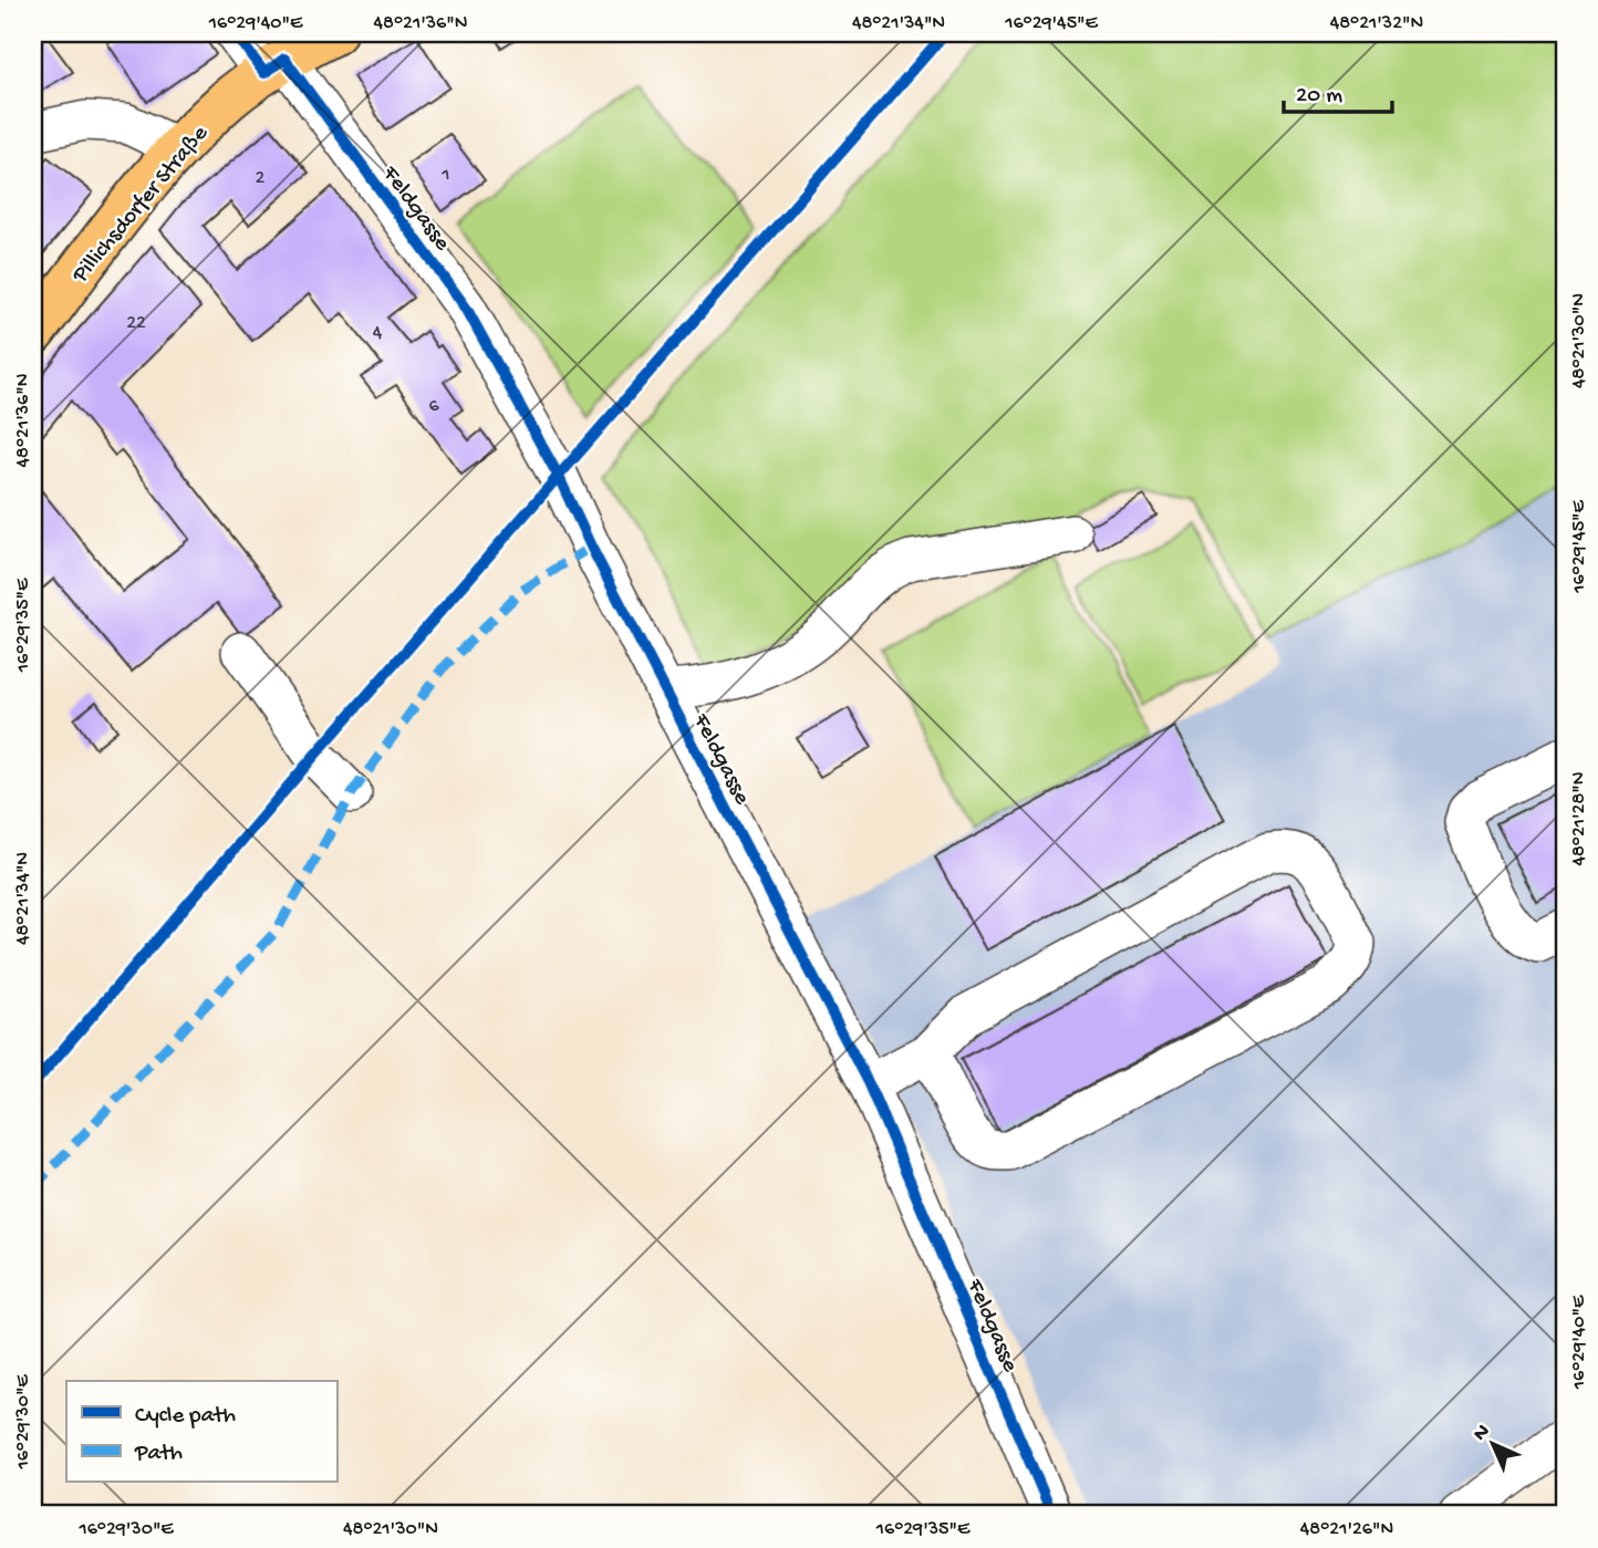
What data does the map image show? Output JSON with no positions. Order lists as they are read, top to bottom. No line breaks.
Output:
{"streets":{"main road":["Pillichsdorfer Straße"],"street":["Feldgasse"]},"crossings":[["Pillichsdorfer Straße","Feldgasse"]],"house_numbers":["1","2","22","4","6"],"legend":["Cycle path","Path"],"scale_bar":"20 m","north":"top left","coordinates":["16°29'40\"E","48°21'36\"N","48°21'34\"N","16°29'45\"E","48°21'32\"N","48°21'30\"N","16°29'35\"E","48°21'28\"N","16°29'30\"E","48°21'26\"N"]}
